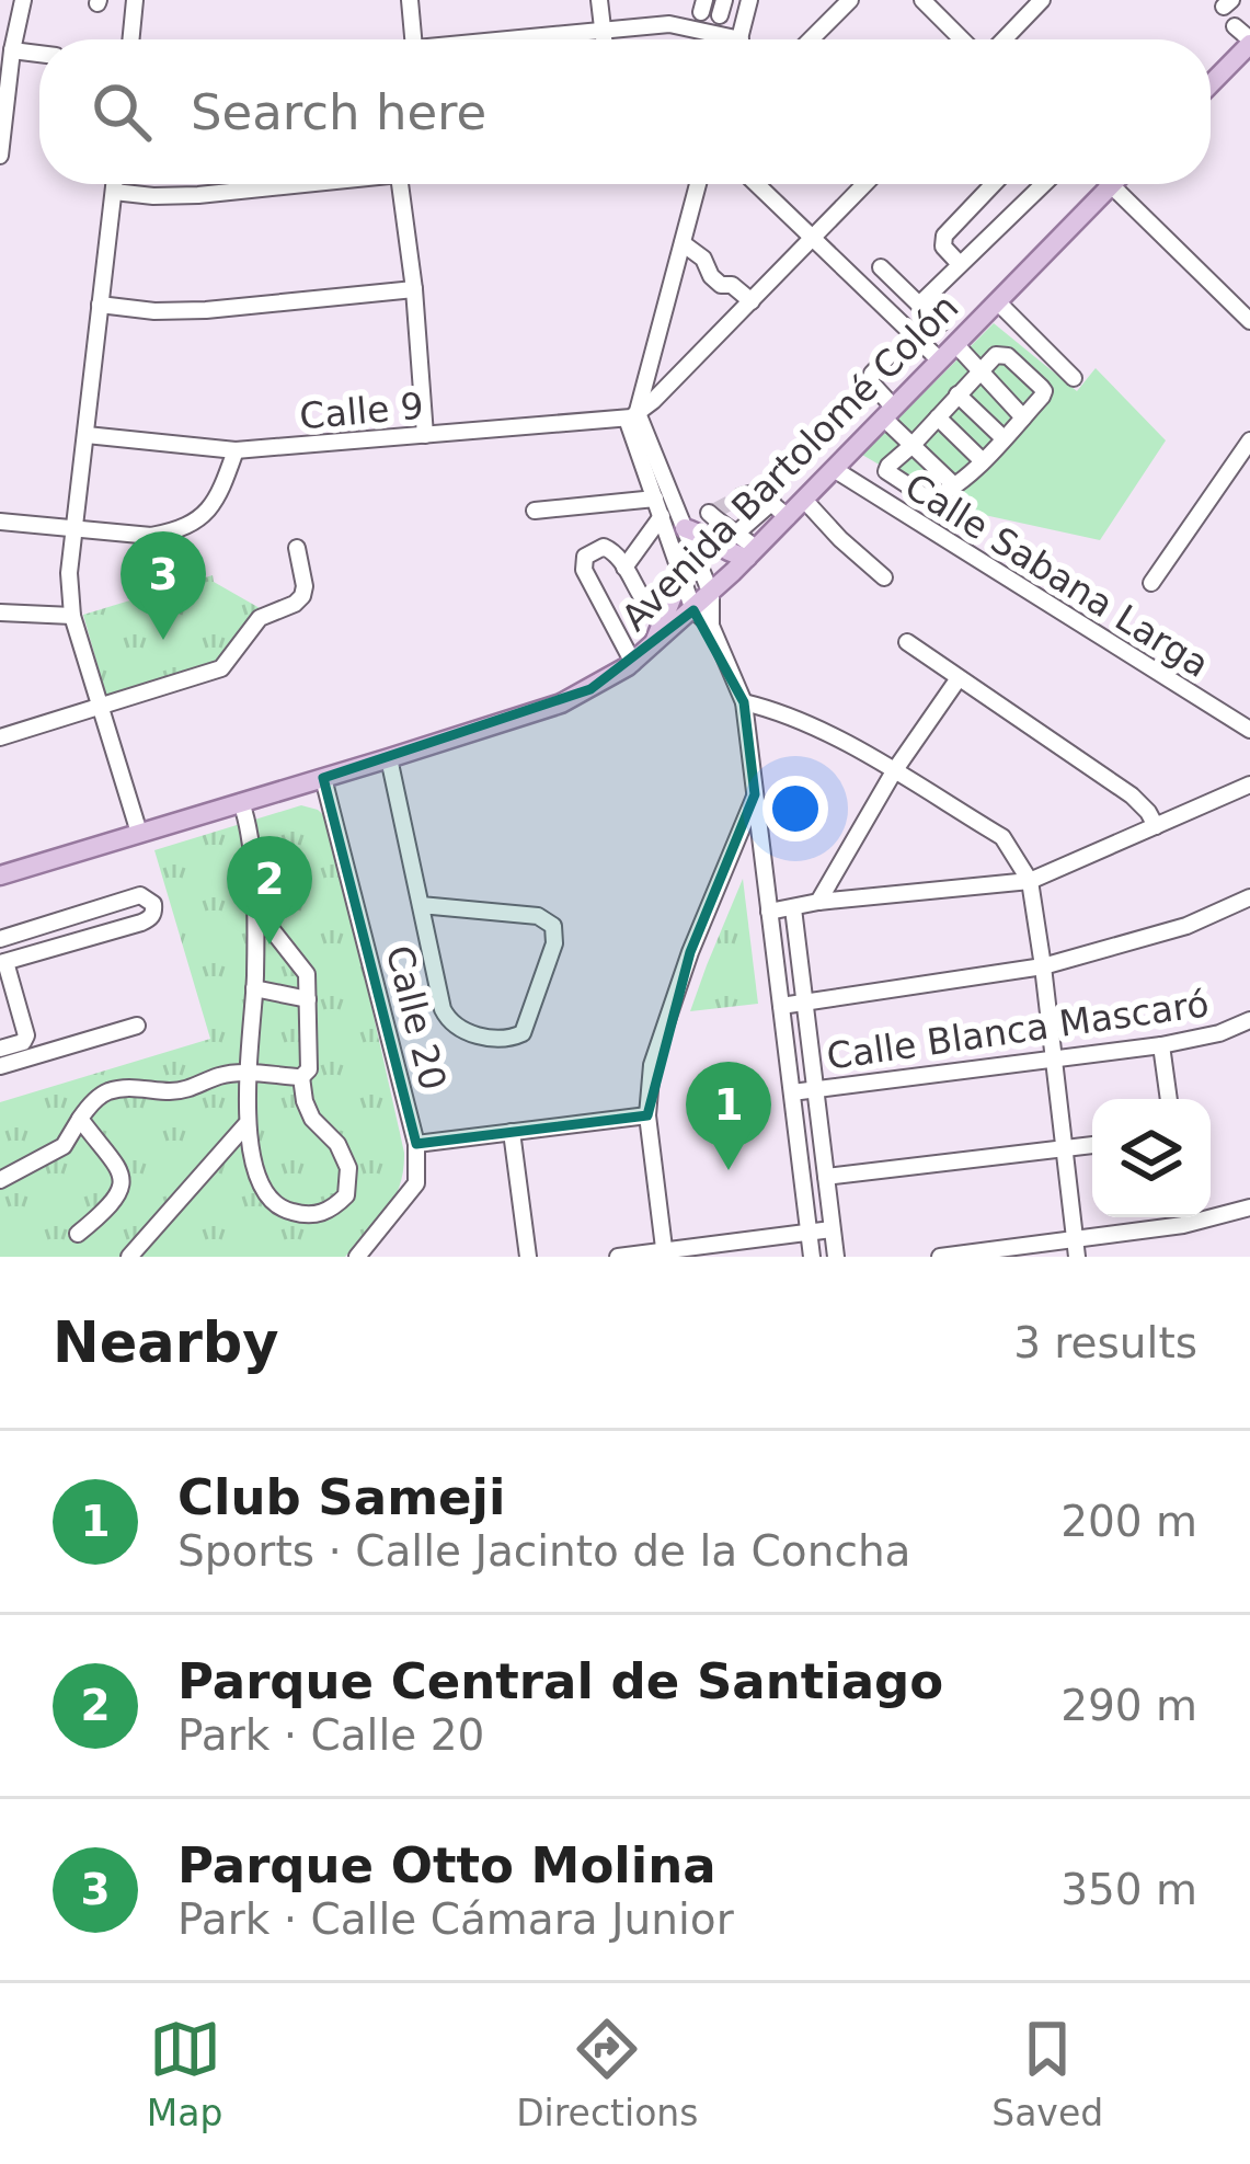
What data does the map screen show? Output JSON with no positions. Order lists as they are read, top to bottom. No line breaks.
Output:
{"streets":{"main road":["Avenida Bartolomé Colón"],"street":["Calle 9","Calle Sabana Larga","Calle 20","Calle Blanca Mascaró"]},"crossings":[["Avenida Bartolomé Colón","Calle Sabana Larga"],["Avenida Bartolomé Colón","Calle 20"]],"page":{"search":"Search here","pins":["3","2","1"],"heading":["Nearby","3 results"],"list":[{"mark":"1","name":"Club Sameji","note":"Sports · Calle Jacinto de la Concha","value":"200 m"},{"mark":"2","name":"Parque Central de Santiago","note":"Park · Calle 20","value":"290 m"},{"mark":"3","name":"Parque Otto Molina","note":"Park · Calle Cámara Junior","value":"350 m"}],"nav":["Map","Directions","Saved"]}}
